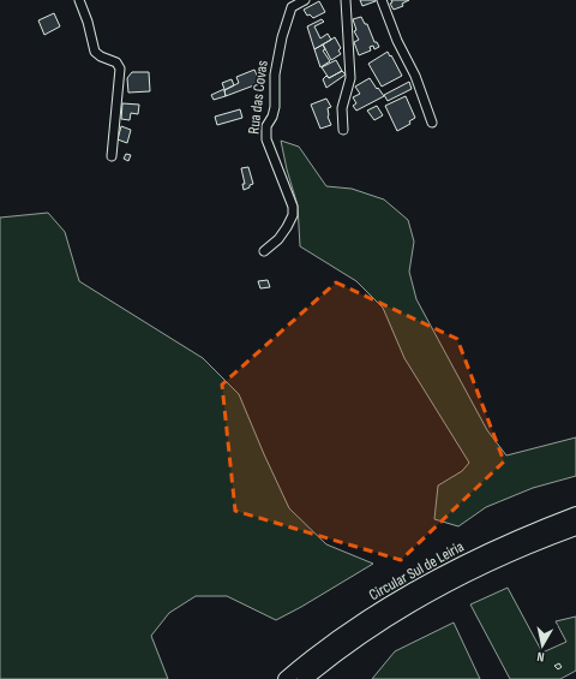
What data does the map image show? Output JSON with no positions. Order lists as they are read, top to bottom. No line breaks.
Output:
{"streets":{"highway":["Circular Sul de Leiria"],"street":["Rua das Covas"]},"north":"bottom"}
